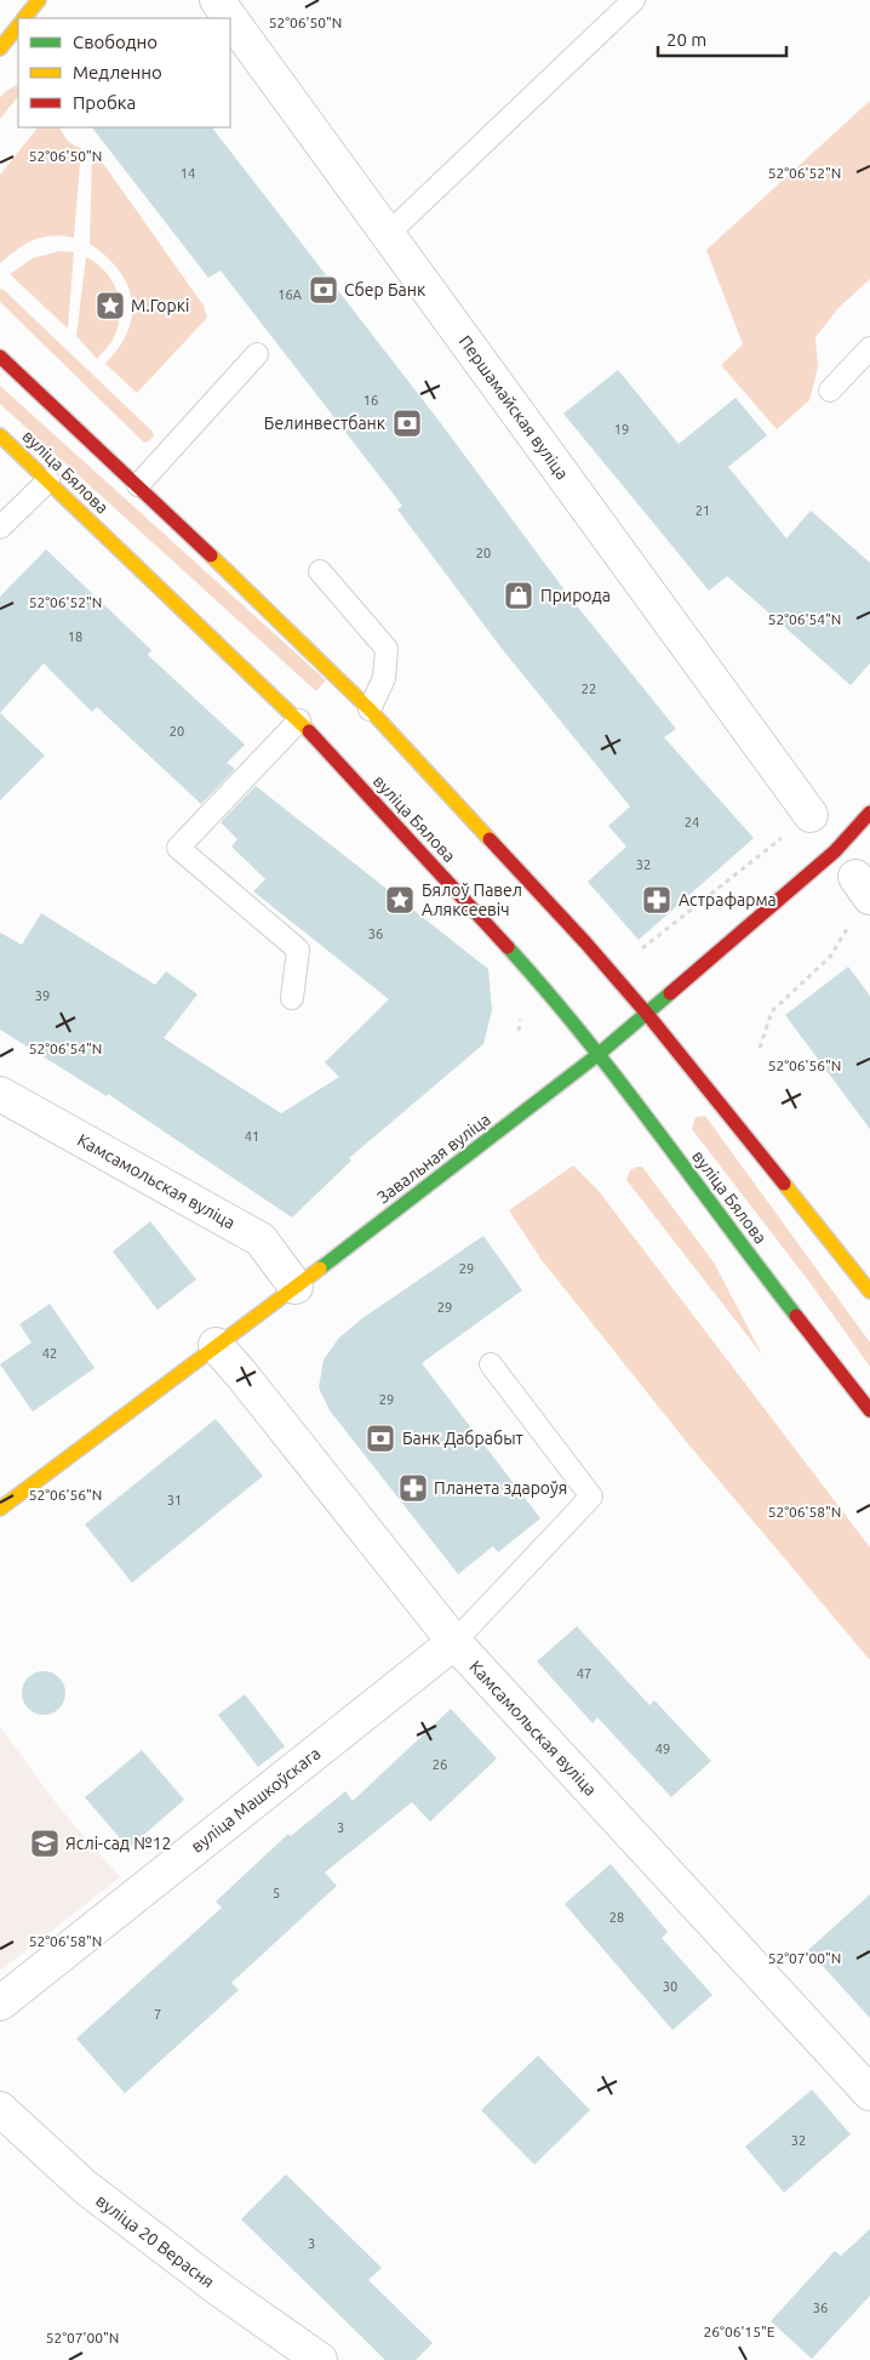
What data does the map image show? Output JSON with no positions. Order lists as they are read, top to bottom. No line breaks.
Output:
{"streets":{"main road":["вуліца Бялова","Завальная вуліца"],"street":["Першамайская вуліца","Камсамольская вуліца","вуліца Машкоўскага","вуліца 20 Верасня"]},"crossings":[["вуліца Бялова","Завальная вуліца"],["Завальная вуліца","Камсамольская вуліца"],["Камсамольская вуліца","вуліца Машкоўскага"]],"places":{"bank":["Сбер Банк","Белинвестбанк","Банк Дабрабыт"],"place":["М.Горкі","Бялоў Павел Аляксеевіч"],"shop":["Природа"],"pharmacy":["Астрафарма","Планета здароўя"],"school or university":["Яслі-сад №12"]},"house_numbers":["14","16А","16","19","21","20","18","22","20","24","32","36","39","41","29","29","42","29","31","47","49","26","3","5","28","30","7","32","3","36"],"legend":["Свободно","Медленно","Пробка"],"scale_bar":"20 m","coordinates":["52°06'50\"N","52°06'52\"N","52°06'54\"N","52°06'56\"N","52°06'58\"N","52°07'00\"N","26°06'15\"E"]}
